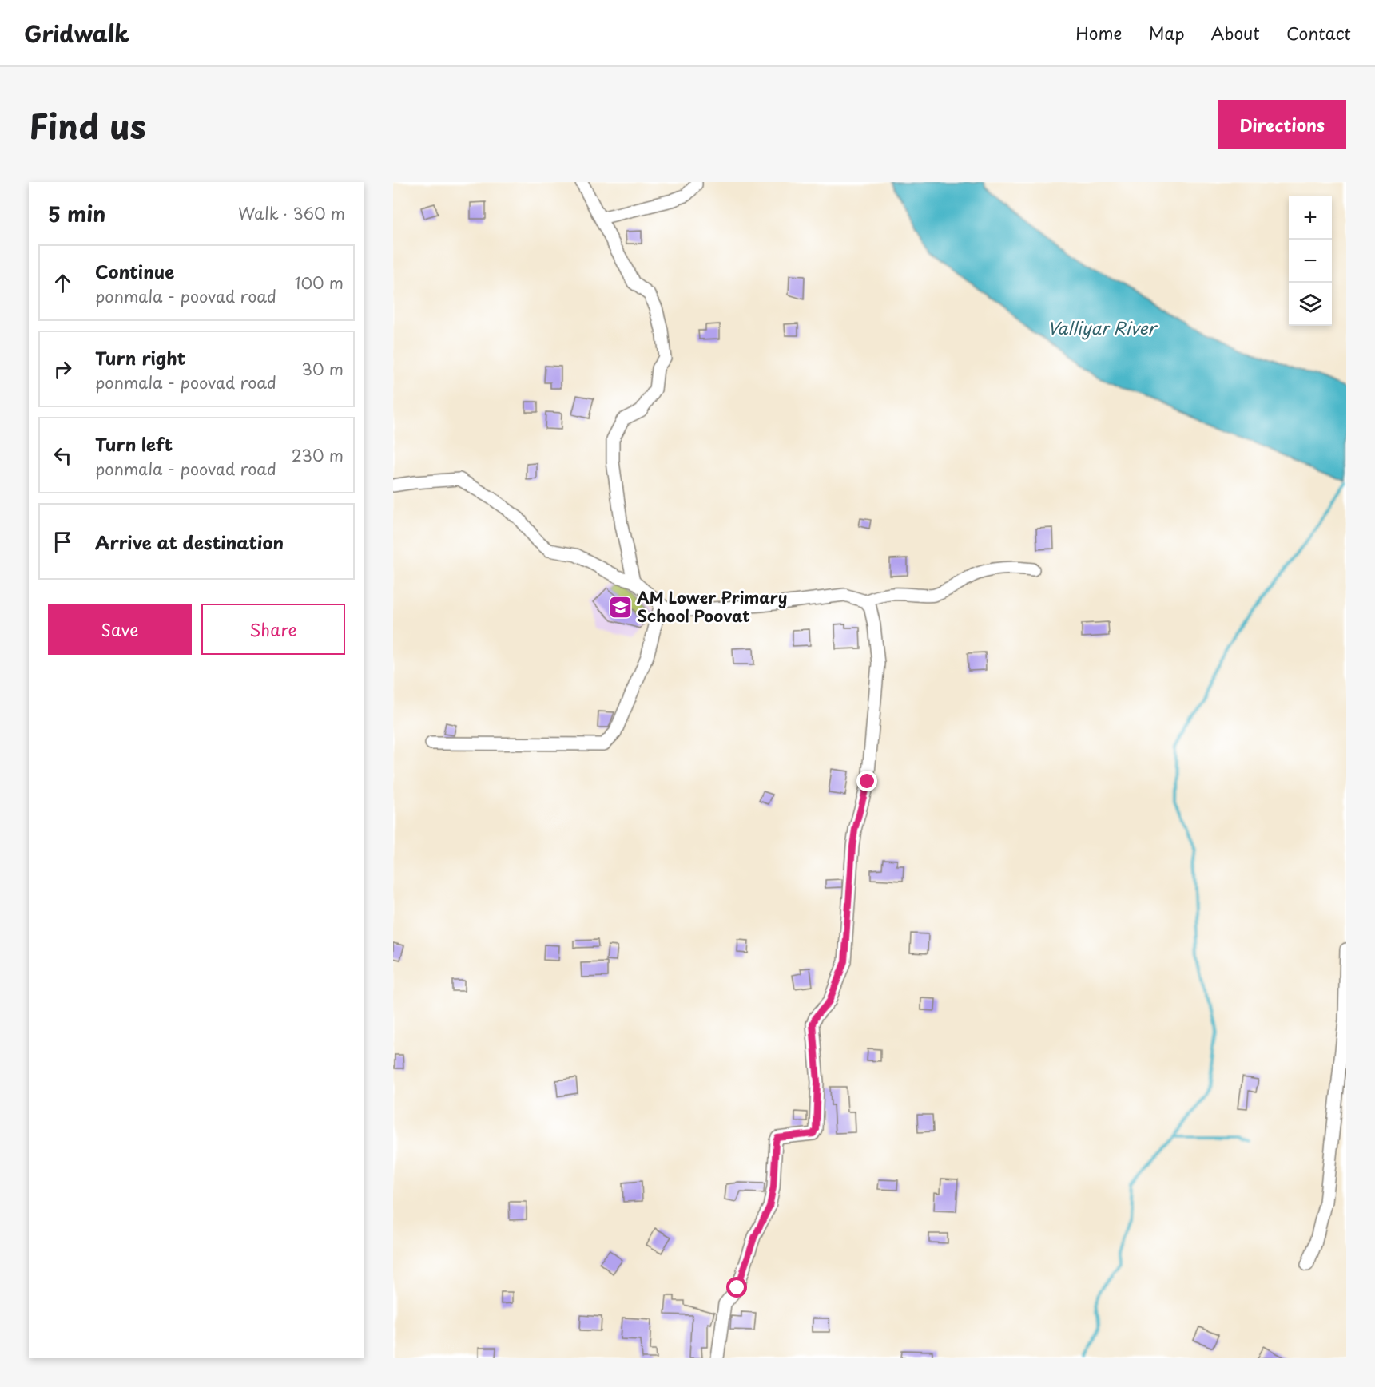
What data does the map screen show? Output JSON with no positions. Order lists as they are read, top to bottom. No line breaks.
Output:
{"water":["Valliyar River"],"places":{"school or university":["AM Lower Primary School Poovat"]},"page":{"header":"Gridwalk","nav":["Home","Map","About","Contact"],"title":"Find us","buttons":["Directions",["Save","Share"]],"heading":["5 min","Walk · 360 m"],"map_buttons":["+","−"],"list":[["Continue","ponmala - poovad road","100 m"],["Turn right","ponmala - poovad road","30 m"],["Turn left","ponmala - poovad road","230 m"],"Arrive at destination"]}}
